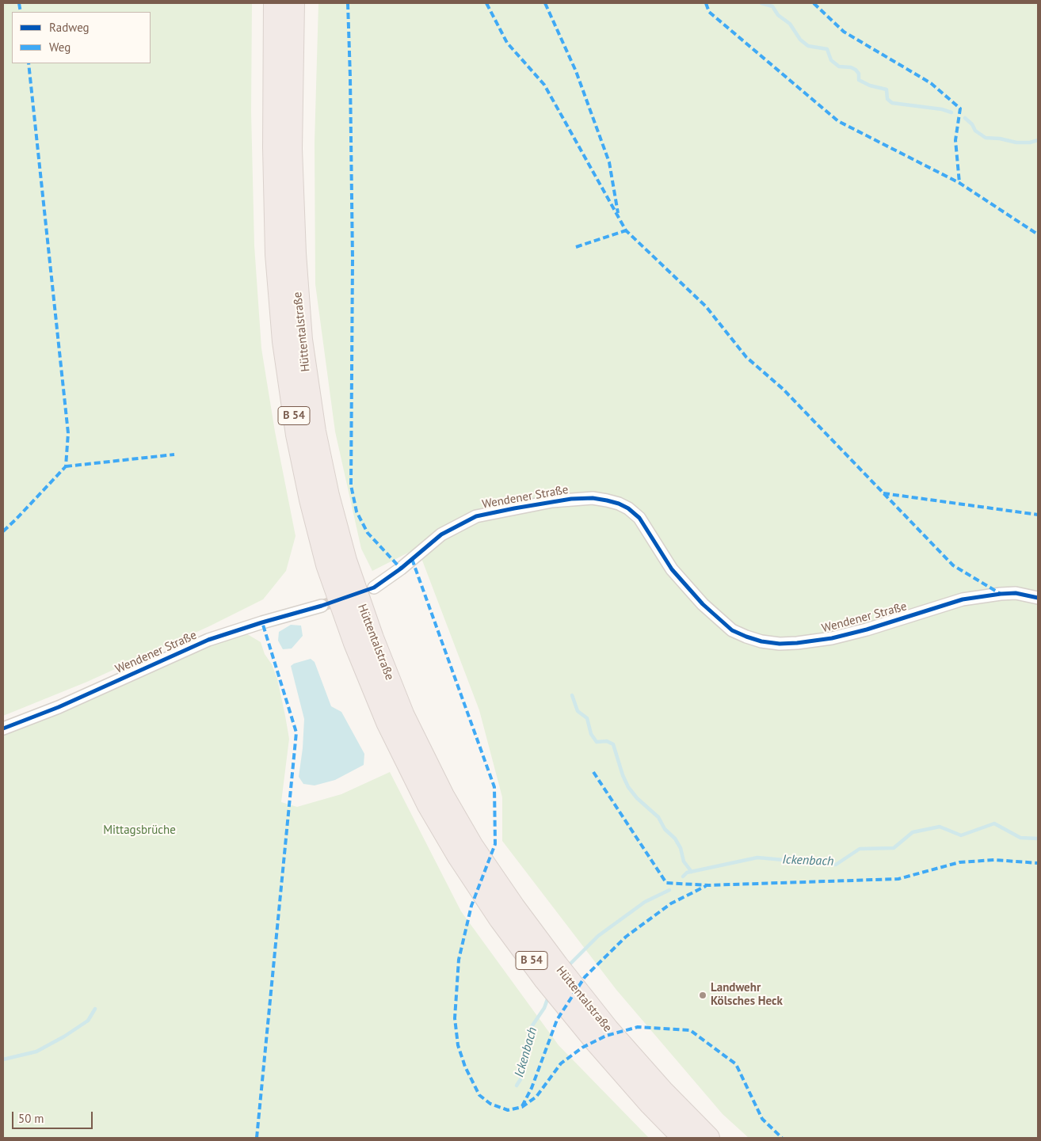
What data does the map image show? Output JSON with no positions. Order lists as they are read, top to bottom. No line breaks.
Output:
{"streets":{"highway":["Hüttentalstraße","B 54"],"street":["Wendener Straße"]},"water":["Ickenbach"],"parks":["Mittagsbrüche"],"places":["Landwehr Kölsches Heck"],"legend":["Radweg","Weg"],"scale_bar":"50 m"}
